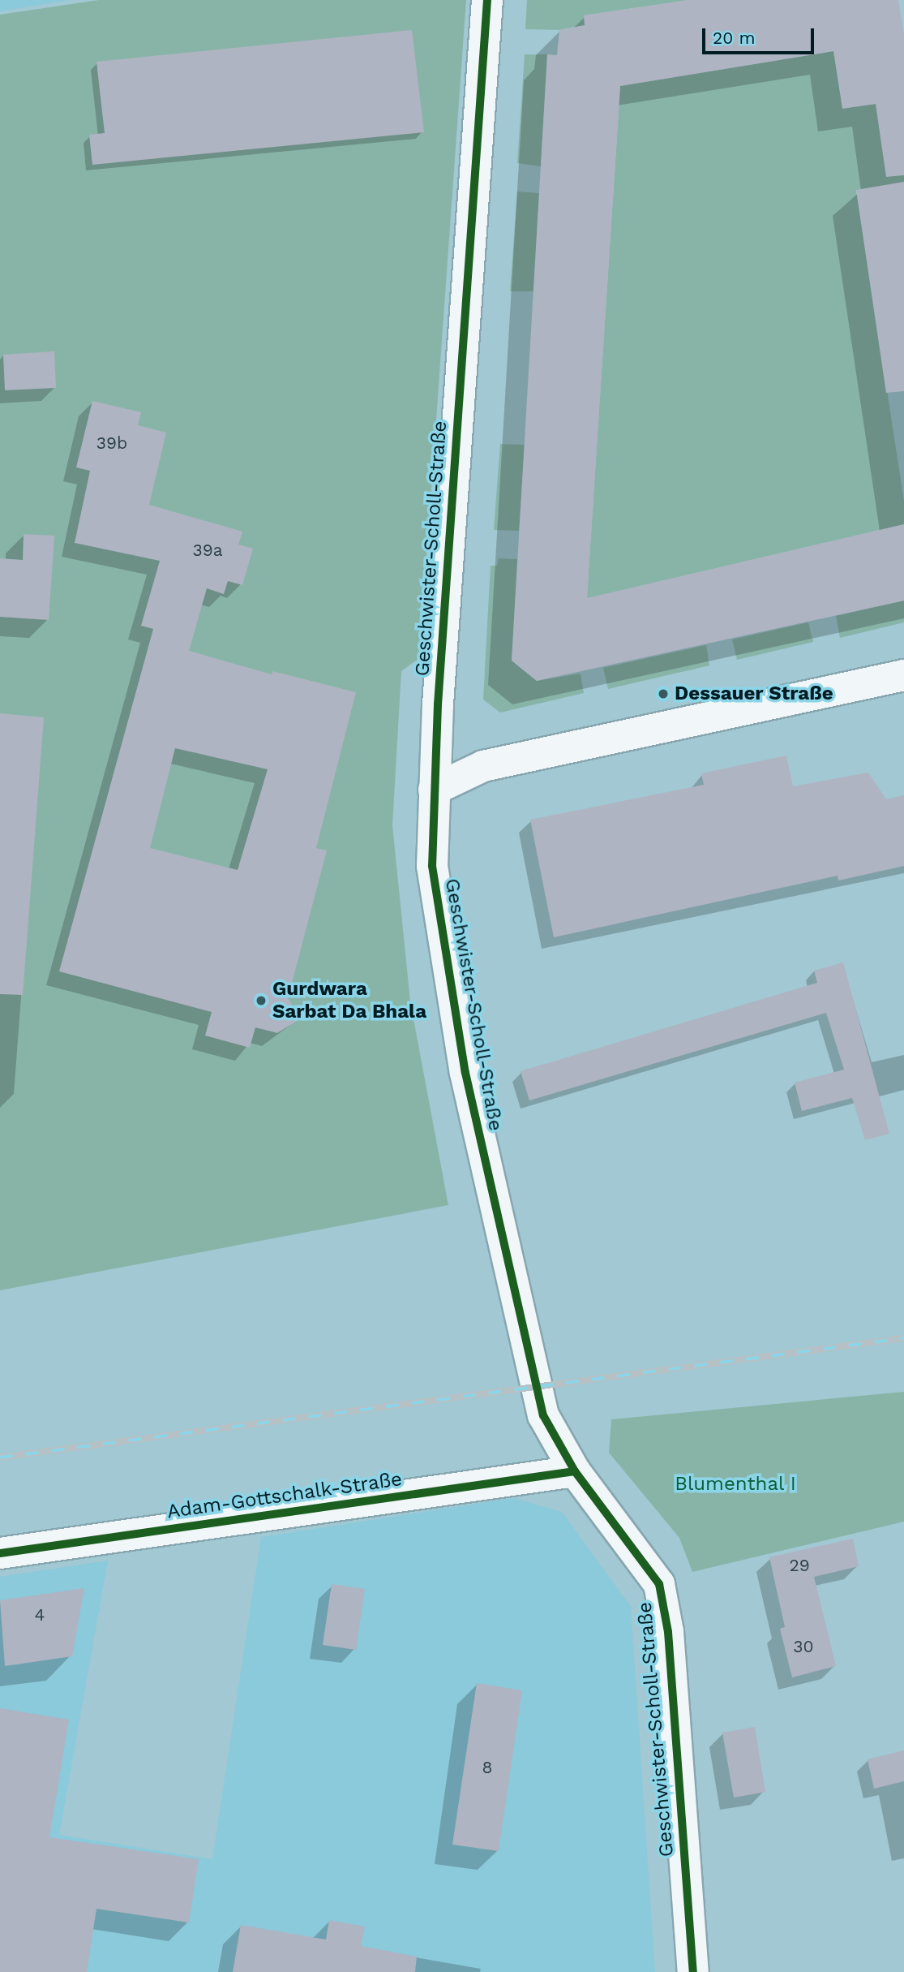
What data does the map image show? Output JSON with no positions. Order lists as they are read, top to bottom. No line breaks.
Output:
{"streets":{"street":["Geschwister-Scholl-Straße","Adam-Gottschalk-Straße"]},"crossings":[["Geschwister-Scholl-Straße","Adam-Gottschalk-Straße"]],"parks":["Blumenthal I"],"places":["Dessauer Straße","Gurdwara Sarbat Da Bhala"],"house_numbers":["39b","39a","29","4","30","8"],"scale_bar":"20 m"}
